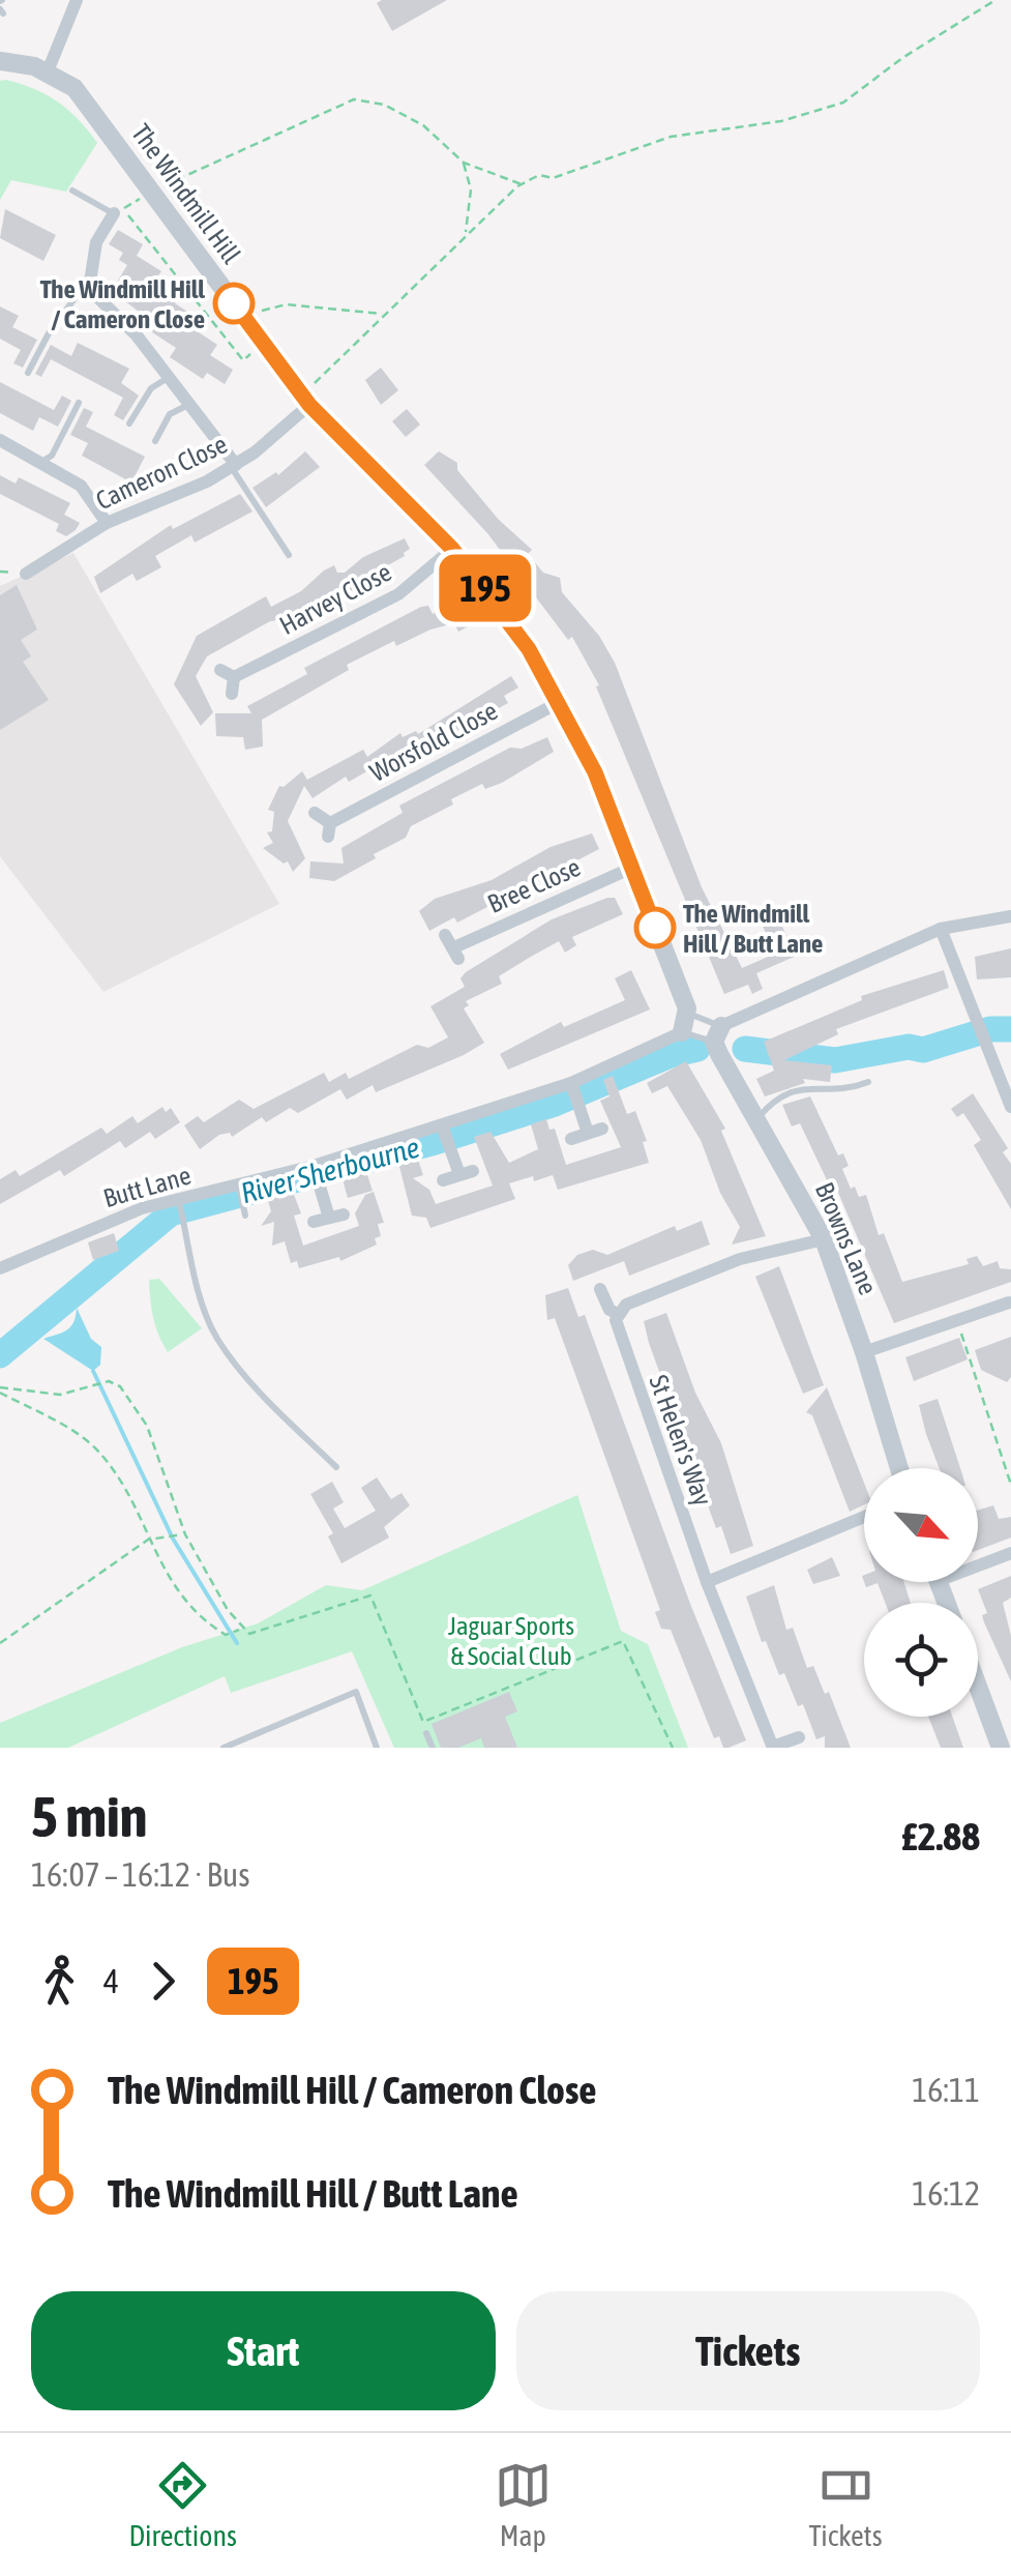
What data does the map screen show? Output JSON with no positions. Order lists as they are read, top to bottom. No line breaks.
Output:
{"streets":{"street":["The Windmill Hill","Cameron Close","Harvey Close","Worsfold Close","Bree Close","Butt Lane","Browns Lane","St Helen's Way"]},"crossings":[["The Windmill Hill","Cameron Close"],["The Windmill Hill","Harvey Close"],["The Windmill Hill","Worsfold Close"],["The Windmill Hill","Bree Close"],["The Windmill Hill","Butt Lane"]],"water":["River Sherbourne"],"parks":["Jaguar Sports & Social Club"],"places":["The Windmill Hill / Cameron Close","The Windmill Hill / Butt Lane"],"lines":["bus line 195"],"north":"bottom right","page":{"on_map":"195","heading":["5 min","16:07 – 16:12 · Bus","£2.88"],"legs":["4","195"],"list":[{"name":"The Windmill Hill / Cameron Close","value":"16:11"},{"name":"The Windmill Hill / Butt Lane","value":"16:12"}],"buttons":["Start","Tickets"],"tabs":["Directions","Map","Tickets"]}}
